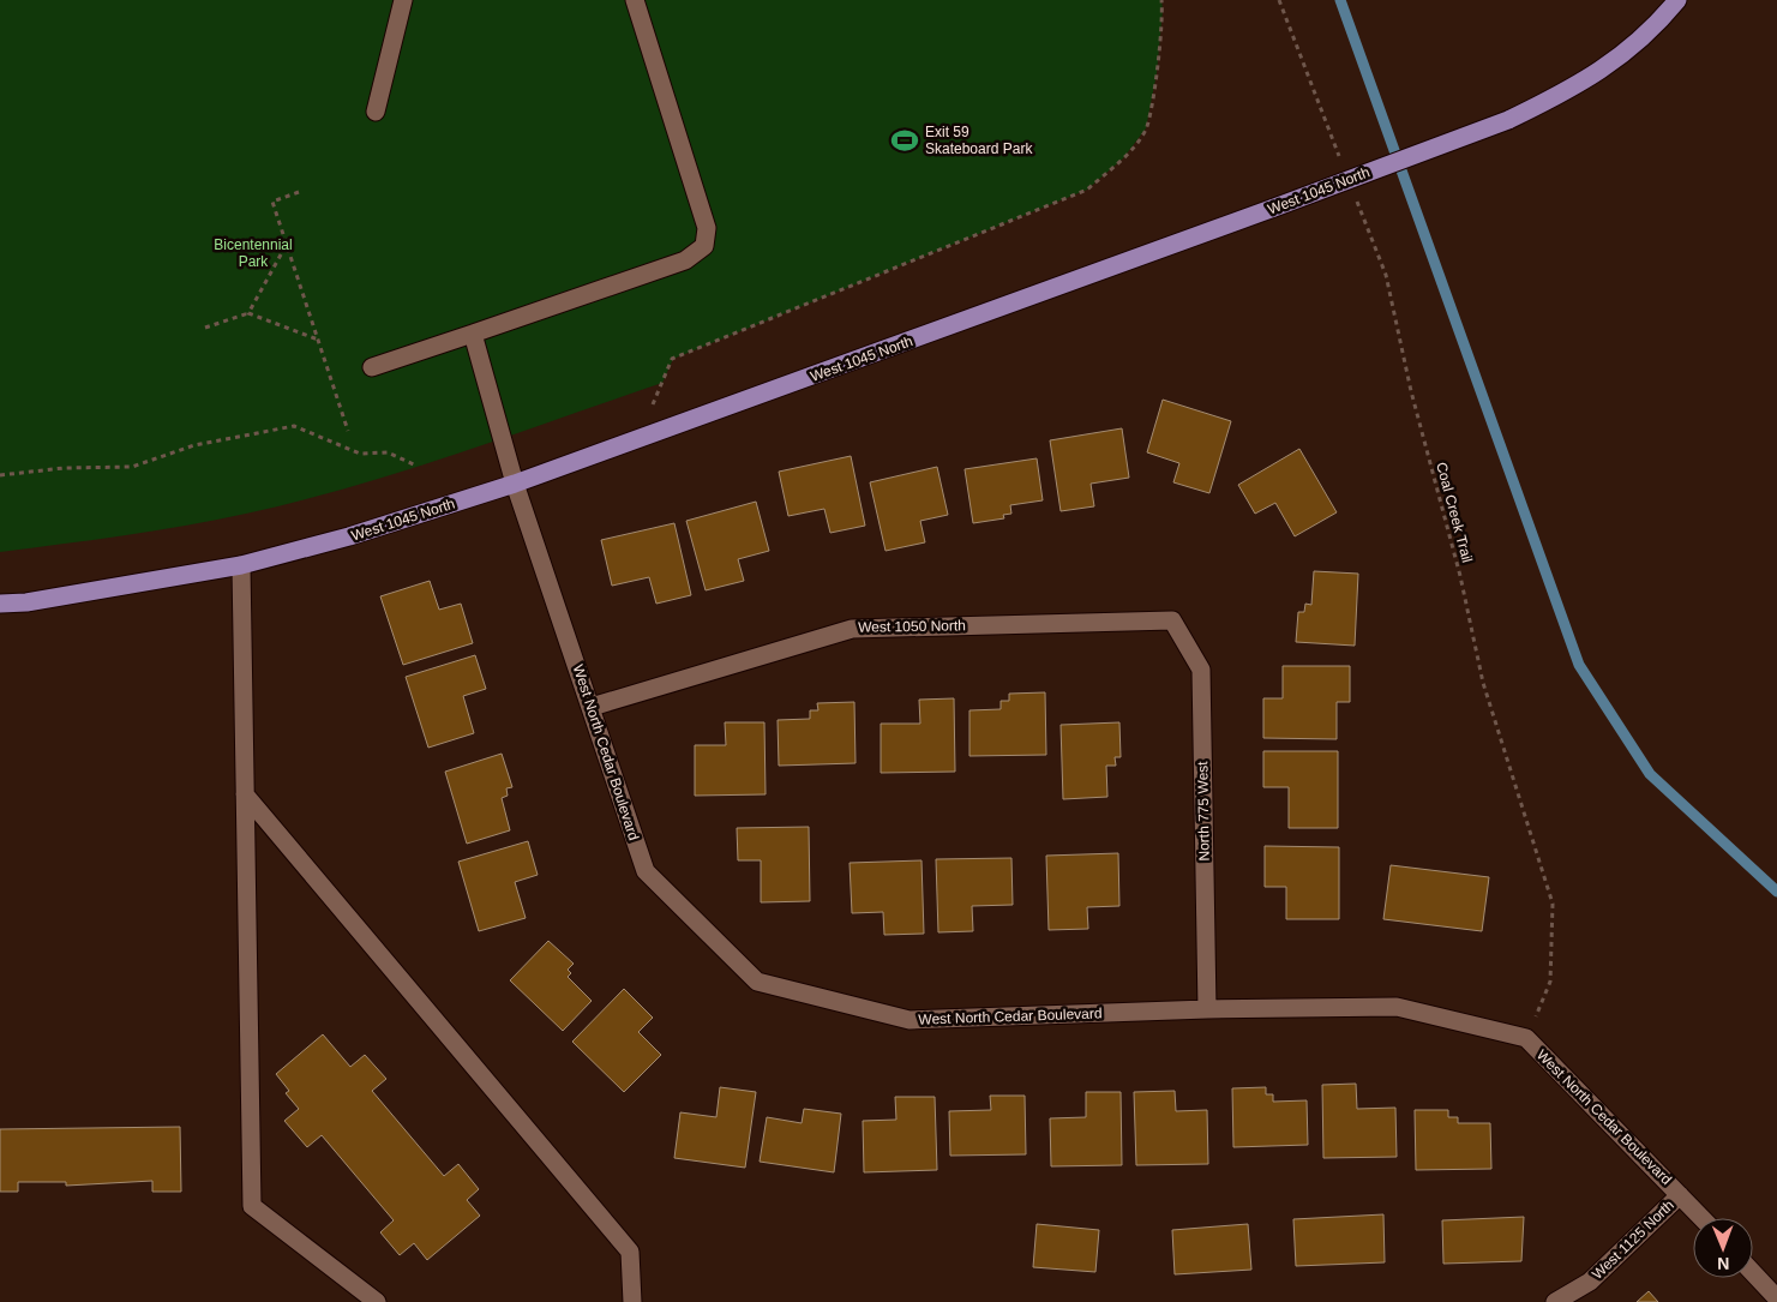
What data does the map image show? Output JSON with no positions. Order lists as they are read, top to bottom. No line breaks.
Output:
{"streets":{"main road":["West 1045 North"],"street":["West 1050 North","West North Cedar Boulevard","North 775 West","West 1125 North"],"path":["Coal Creek Trail"]},"crossings":[["West 1045 North","West North Cedar Boulevard"],["Coal Creek Trail","West North Cedar Boulevard"],["West 1050 North","West North Cedar Boulevard"],["West 1050 North","North 775 West"],["West North Cedar Boulevard","North 775 West"],["West North Cedar Boulevard","West 1125 North"]],"parks":["Bicentennial Park"],"places":{"sports":["Exit 59 Skateboard Park"]},"north":"bottom"}
